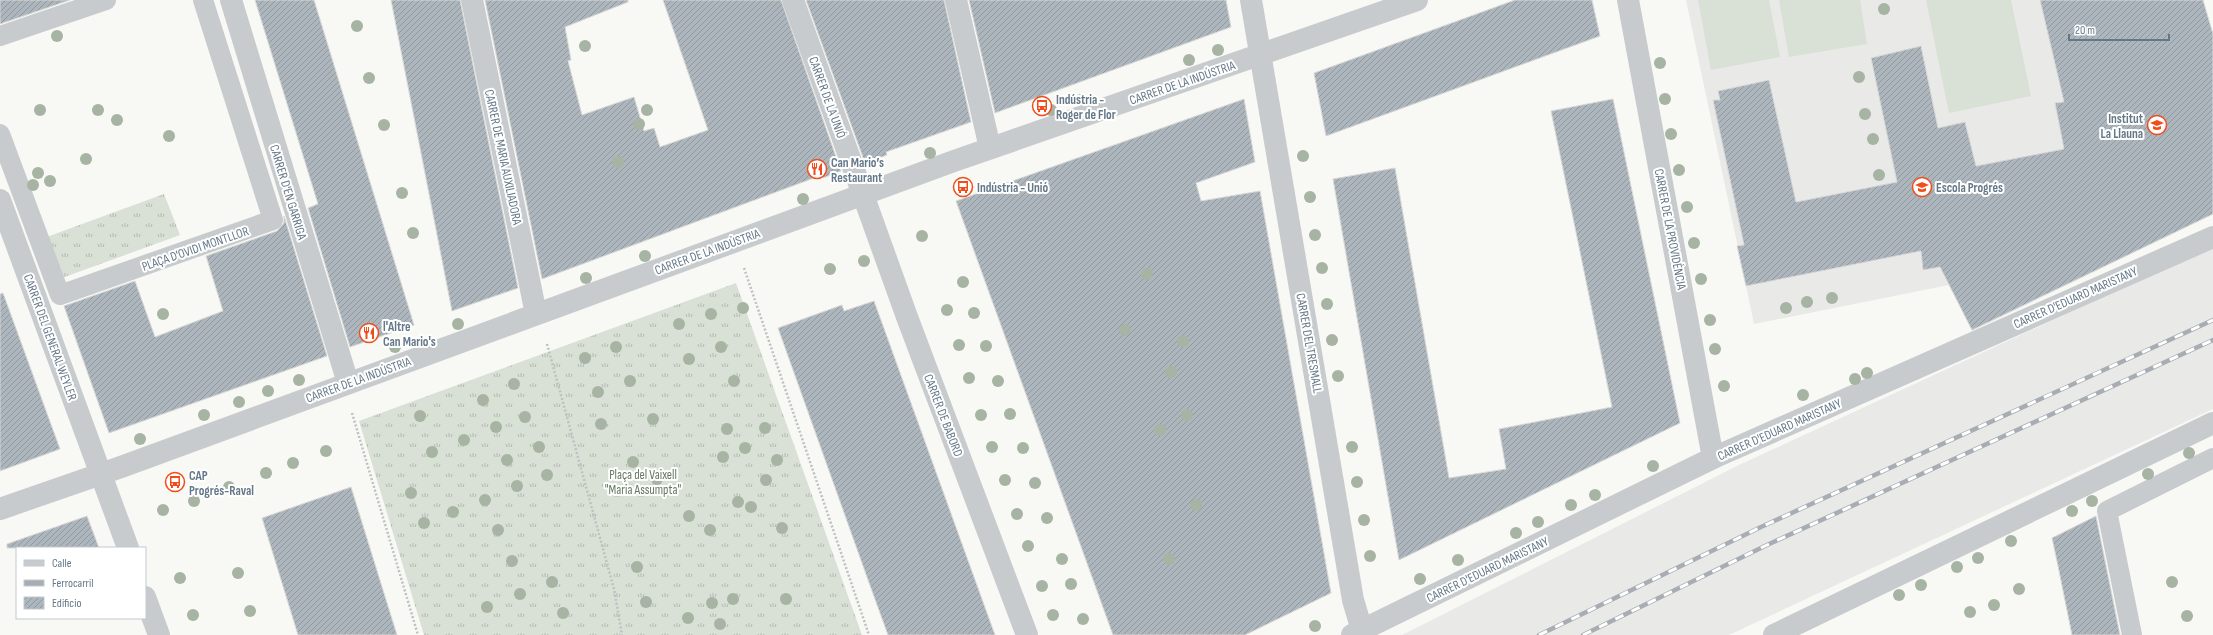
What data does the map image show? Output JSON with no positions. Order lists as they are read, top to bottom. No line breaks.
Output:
{"streets":{"street":["CARRER DE LA INDÚSTRIA","CARRER DE LA UNIÓ","CARRER DE MARIA AUXILIADORA","CARRER D'EN GARRIGA","CARRER DE LA PROVIDÈNCIA","PLAÇA D'OVIDI MONTLLOR","CARRER D'EDUARD MARISTANY","CARRER DEL GENERAL WEYLER","CARRER DEL TRESMALL","CARRER DE BABORD"]},"crossings":[["CARRER DE LA INDÚSTRIA","CARRER DE LA UNIÓ"],["CARRER DE LA INDÚSTRIA","CARRER DE MARIA AUXILIADORA"],["CARRER DE LA INDÚSTRIA","CARRER D'EN GARRIGA"],["CARRER DE LA INDÚSTRIA","CARRER DEL GENERAL WEYLER"],["CARRER DE LA INDÚSTRIA","CARRER DEL TRESMALL"],["CARRER DE LA INDÚSTRIA","CARRER DE BABORD"],["CARRER DE LA UNIÓ","CARRER DE BABORD"],["CARRER DE LA PROVIDÈNCIA","CARRER D'EDUARD MARISTANY"],["CARRER D'EDUARD MARISTANY","CARRER DEL TRESMALL"]],"parks":["Plaça del Vaixell \"Maria Assumpta\""],"places":{"bus stop":["Indústria - Roger de Flor","Indústria - Unió","CAP Progrés-Raval"],"school or university":["Institut La Llauna","Escola Progrés"],"restaurant":["Can Mario’s Restaurant","l'Altre Can Mario's"]},"legend":["Calle","Ferrocarril","Edificio"],"scale_bar":"20 m"}
